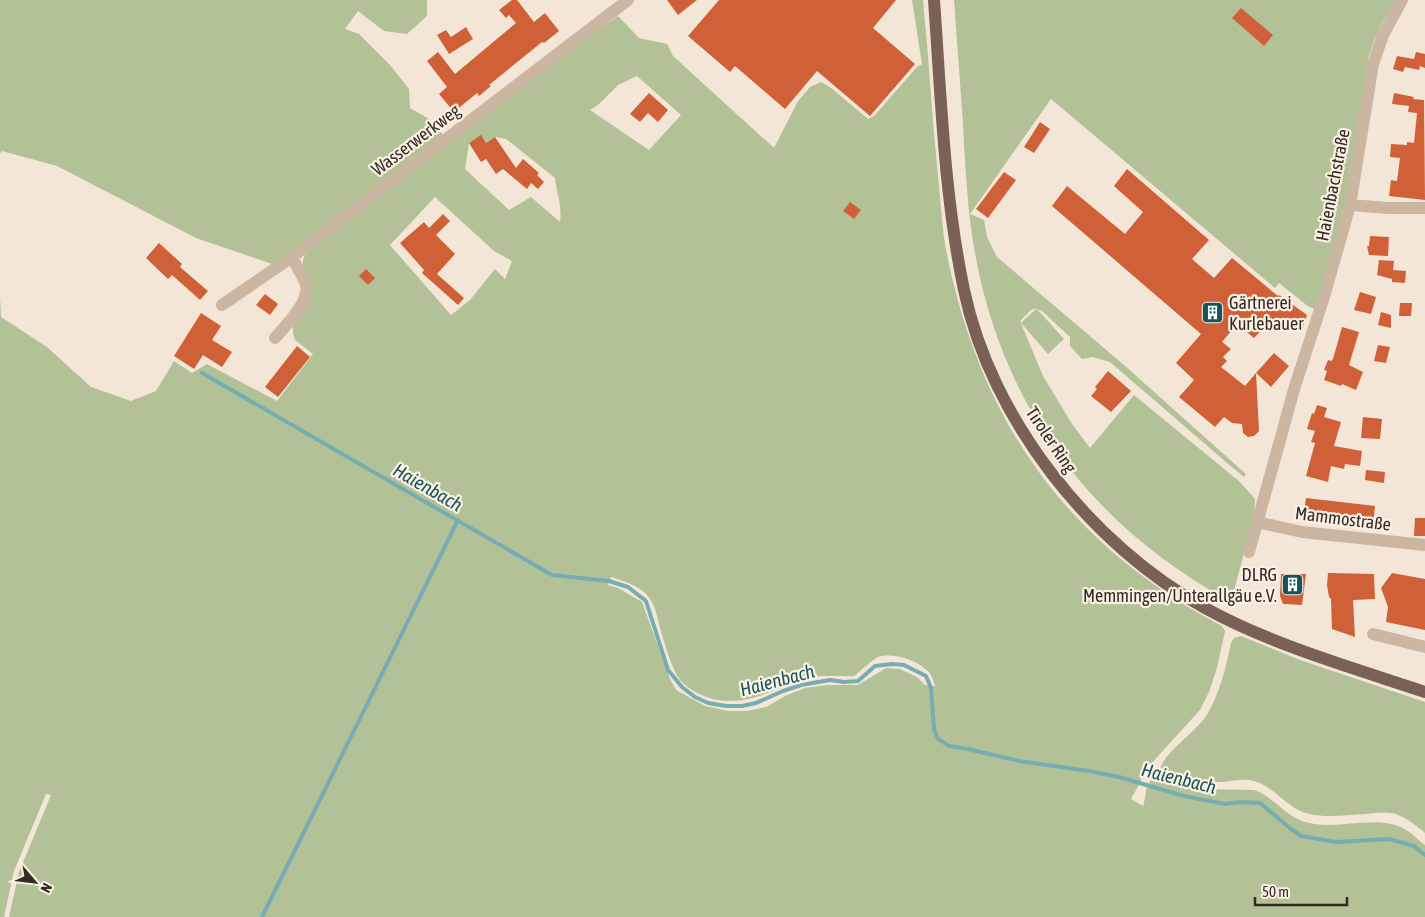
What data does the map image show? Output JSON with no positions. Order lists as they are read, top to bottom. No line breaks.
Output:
{"streets":{"main road":["Tiroler Ring"],"street":["Wasserwerkweg","Haienbachstraße","Mammostraße"]},"crossings":[["Haienbachstraße","Mammostraße"]],"water":["Haienbach"],"places":{"building":["Gärtnerei Kurlebauer","DLRG Memmingen/Unterallgäu e.V."]},"scale_bar":"50 m","north":"bottom right"}
